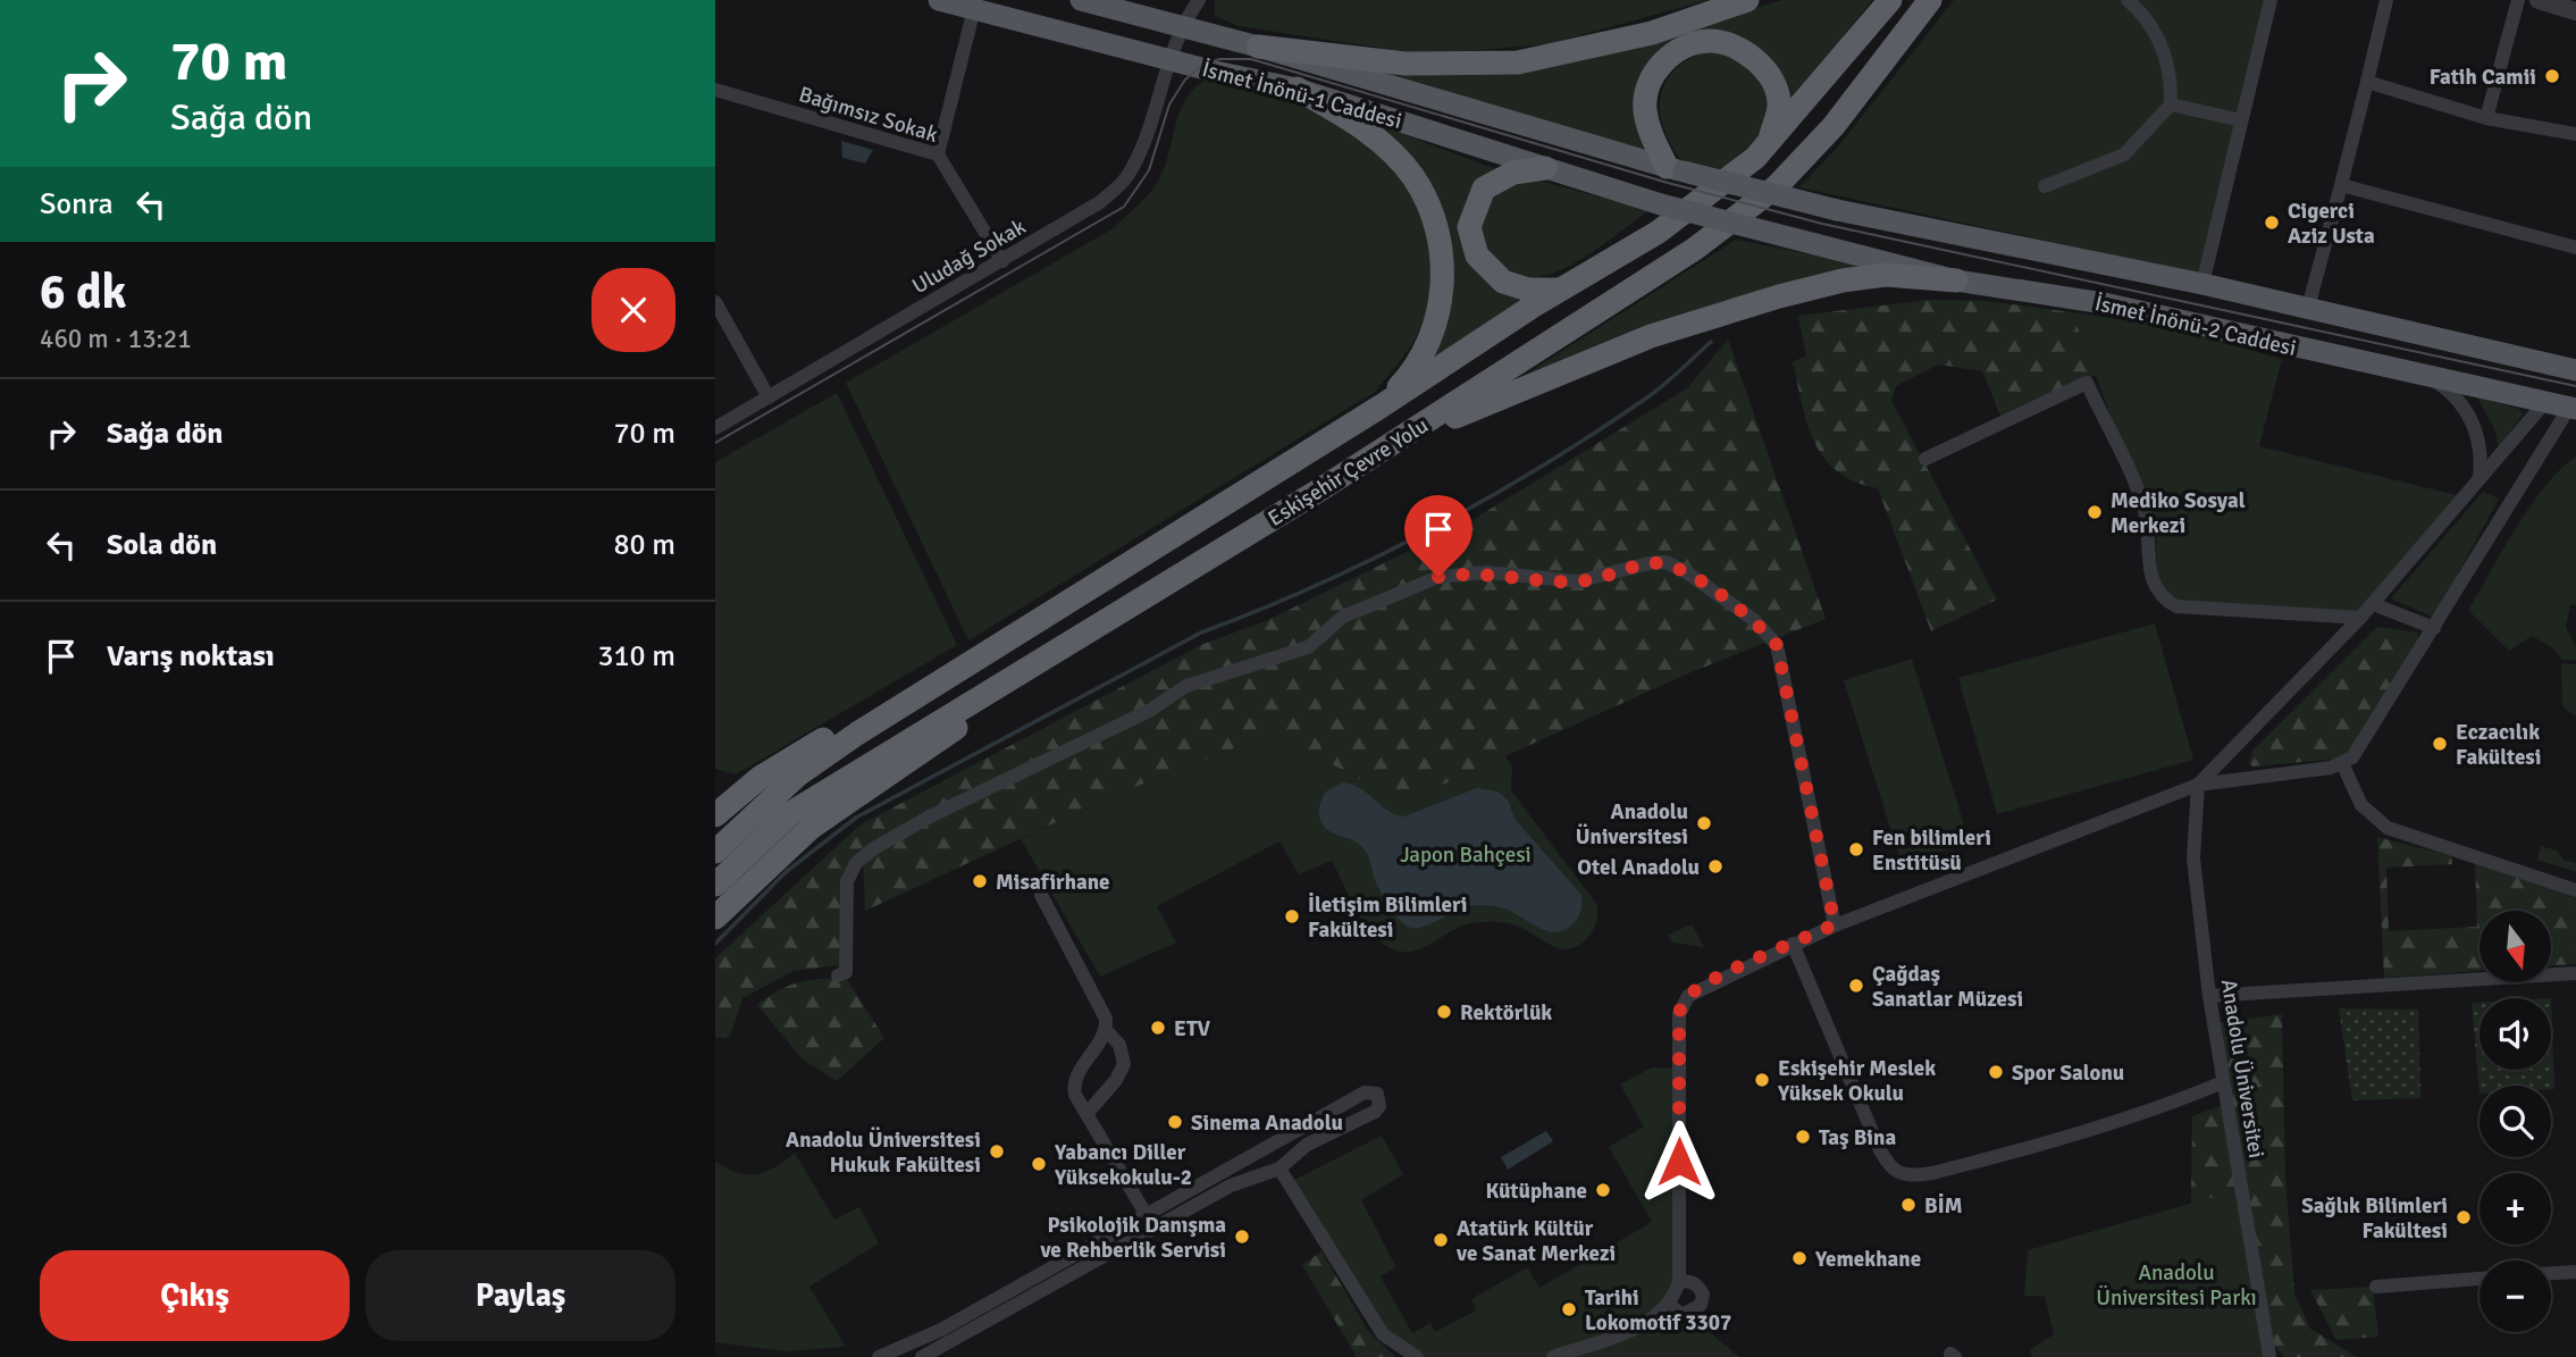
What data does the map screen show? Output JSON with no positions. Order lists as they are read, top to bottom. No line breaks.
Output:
{"streets":{"highway":["Eskişehir Çevre Yolu"],"main road":["İsmet İnönü-1 Caddesi","İsmet İnönü-2 Caddesi"],"street":["Bağımsız Sokak","Uludağ Sokak","Anadolu Üniversitei"]},"crossings":[["İsmet İnönü-1 Caddesi","Uludağ Sokak"],["İsmet İnönü-1 Caddesi","İsmet İnönü-2 Caddesi"],["Bağımsız Sokak","Uludağ Sokak"]],"parks":["Japon Bahçesi","Anadolu Üniversitesi Parkı"],"places":["Fatih Camii","Cigerci Aziz Usta","Mediko Sosyal Merkezi","Eczacılık Fakültesi","Anadolu Üniversitesi","Fen bilimleri Enstitüsü","Otel Anadolu","Misafirhane","İletişim Bilimleri Fakültesi","Çağdaş Sanatlar Müzesi","Rektörlük","ETV","Spor Salonu","Eskişehir Meslek Yüksek Okulu","Sinema Anadolu","Taş Bina","Anadolu Üniversitesi Hukuk Fakültesi","Yabancı Diller Yüksekokulu-2","Kütüphane","BİM","Sağlık Bilimleri Fakültesi","Psikolojik Danışma ve Rehberlik Servisi","Atatürk Kültür ve Sanat Merkezi","Yemekhane","Tarihi Lokomotif 3307"],"north":"bottom","page":{"turn":["70 m","Sağa dön"],"then":"Sonra","heading":["6 dk","460 m · 13:21"],"list":[{"name":"Sağa dön","value":"70 m"},{"name":"Sola dön","value":"80 m"},{"name":"Varış noktası","value":"310 m"}],"map_buttons":["+","−"],"buttons":["Çıkış","Paylaş"]}}
